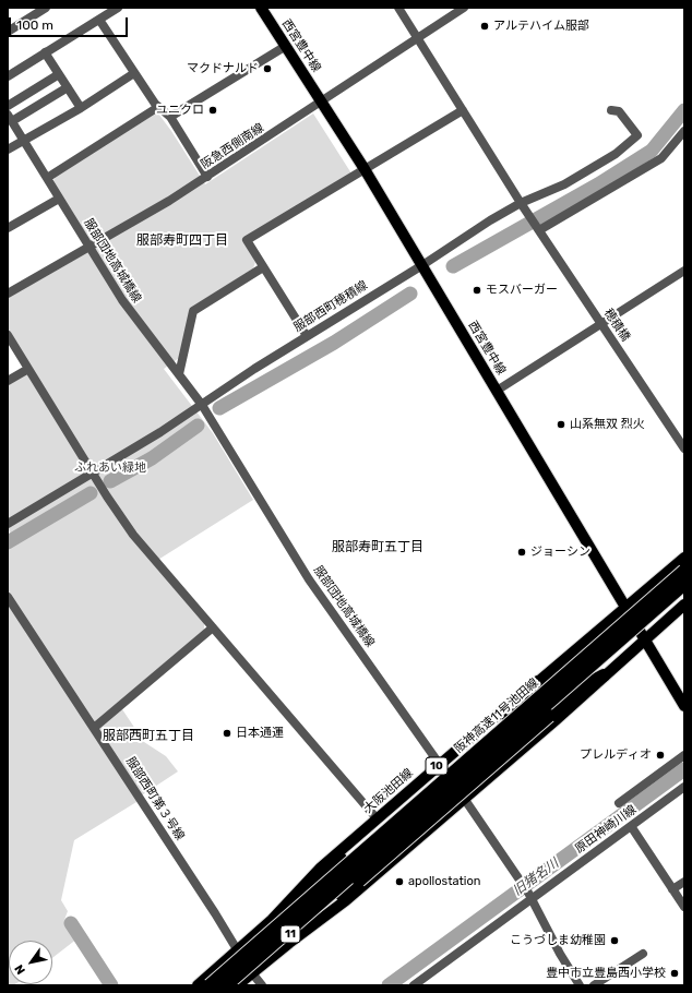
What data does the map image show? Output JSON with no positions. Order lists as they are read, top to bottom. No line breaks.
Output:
{"streets":{"highway":["阪神高速11号池田線","11"],"main road":["西宮豊中線","10","大阪池田線"],"street":["阪急西側南線","服部団地高城橋線","服部西町穂積線","穂積橋","服部西町第３号線","原田神崎川線"]},"crossings":[["西宮豊中線","阪急西側南線"],["西宮豊中線","服部西町穂積線"],["西宮豊中線","大阪池田線"],["阪急西側南線","服部団地高城橋線"],["阪急西側南線","穂積橋"],["服部団地高城橋線","服部西町穂積線"],["服部団地高城橋線","大阪池田線"],["服部団地高城橋線","原田神崎川線"],["服部西町穂積線","穂積橋"],["阪神高速11号池田線","服部西町第３号線"],["阪神高速11号池田線","11"],["大阪池田線","服部西町第３号線"],["大阪池田線","11"],["服部西町第３号線","11"]],"districts":["服部寿町四丁目","服部寿町五丁目","服部西町五丁目"],"water":["旧猪名川"],"parks":["ふれあい緑地"],"places":["アルテハイム服部","マクドナルド","ユニクロ","モスバーガー","山系無双 烈火","ジョーシン","日本通運","プレルディオ","apollostation","こうづしま幼稚園","豊中市立豊島西小学校"],"scale_bar":"100 m","north":"bottom left"}
